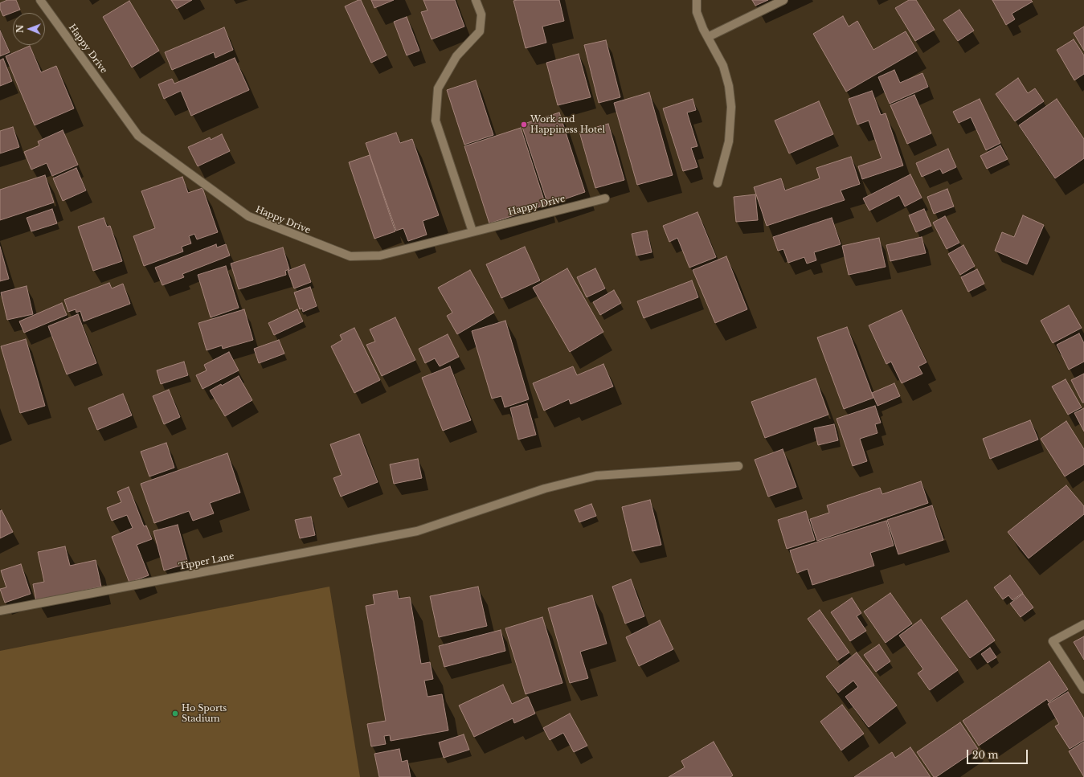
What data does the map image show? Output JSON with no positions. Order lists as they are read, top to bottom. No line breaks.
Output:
{"streets":{"street":["Happy Drive","Tipper Lane"]},"places":["Work and Happiness Hotel","Ho Sports Stadium"],"scale_bar":"20 m","north":"left"}
